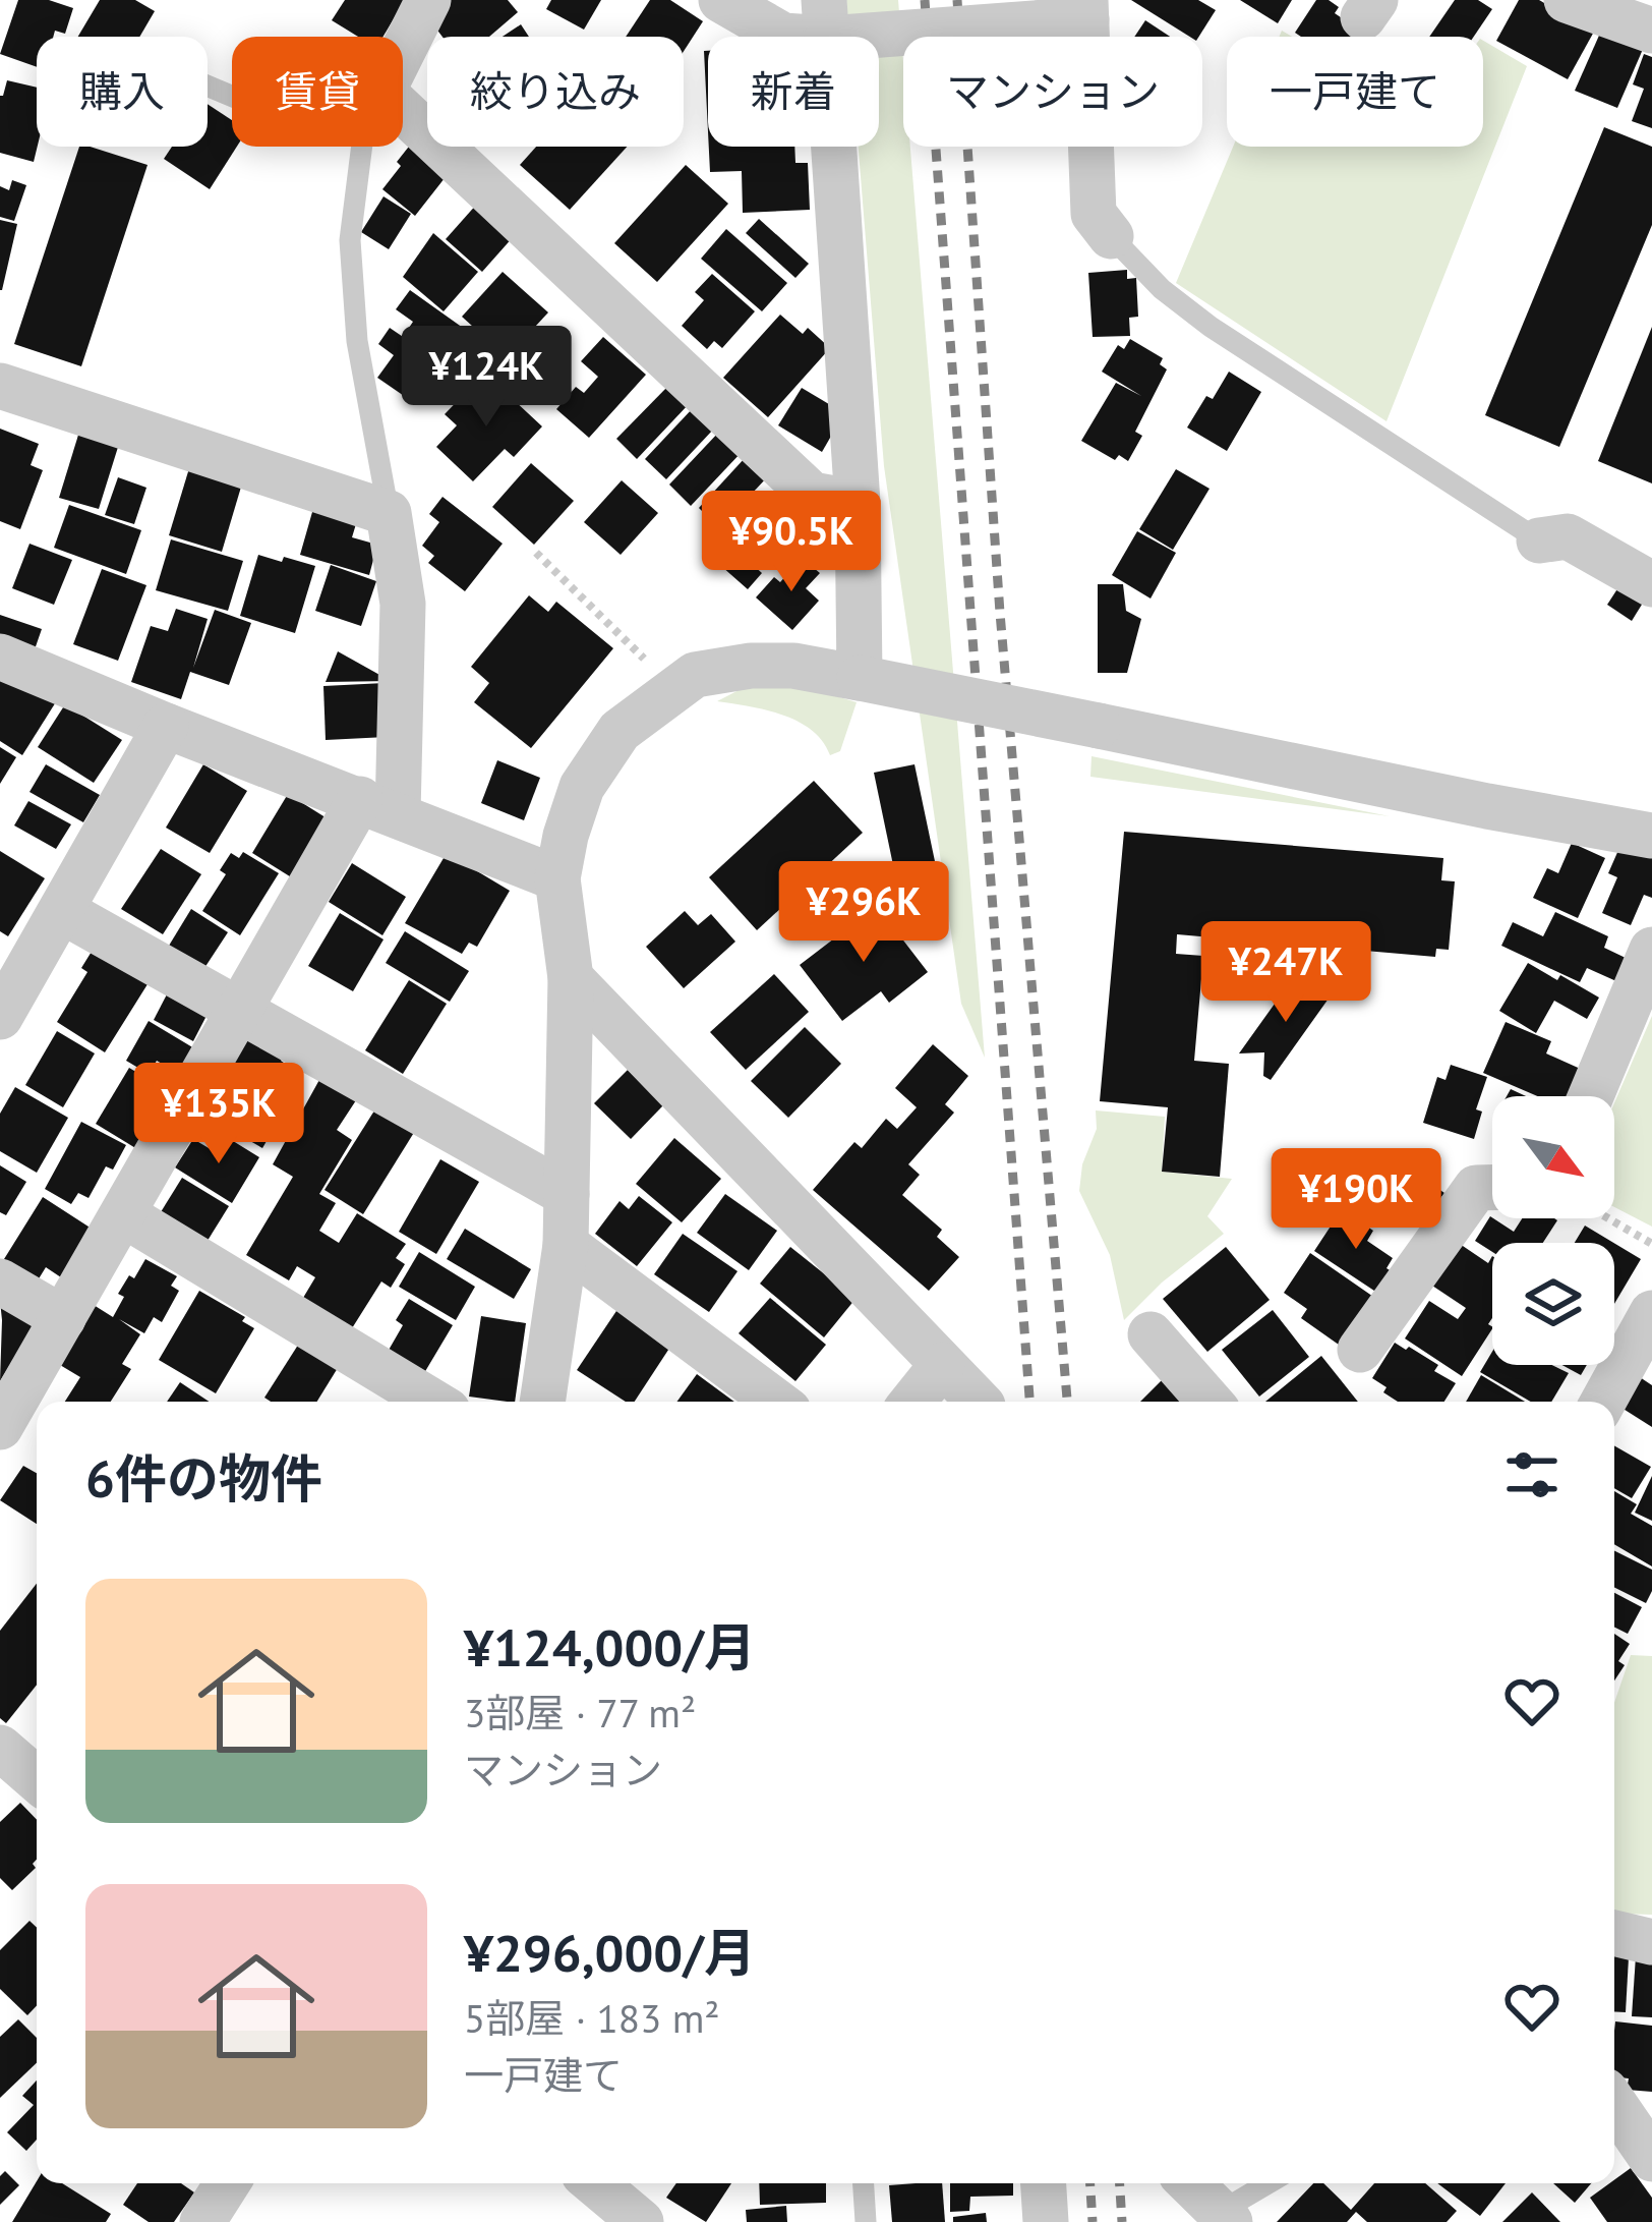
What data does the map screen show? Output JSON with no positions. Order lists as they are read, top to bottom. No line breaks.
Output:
{"north":"bottom right","page":{"chip":["購入","賃貸","絞り込み","新着","マンション","一戸建て"],"price":["¥124K","¥90.5K","¥296K","¥247K","¥135K","¥190K"],"heading":"6件の物件","list":[{"name":"¥124,000/月","note":"3部屋 · 77 m² · マンション"},{"name":"¥296,000/月","note":"5部屋 · 183 m² · 一戸建て"}]}}
